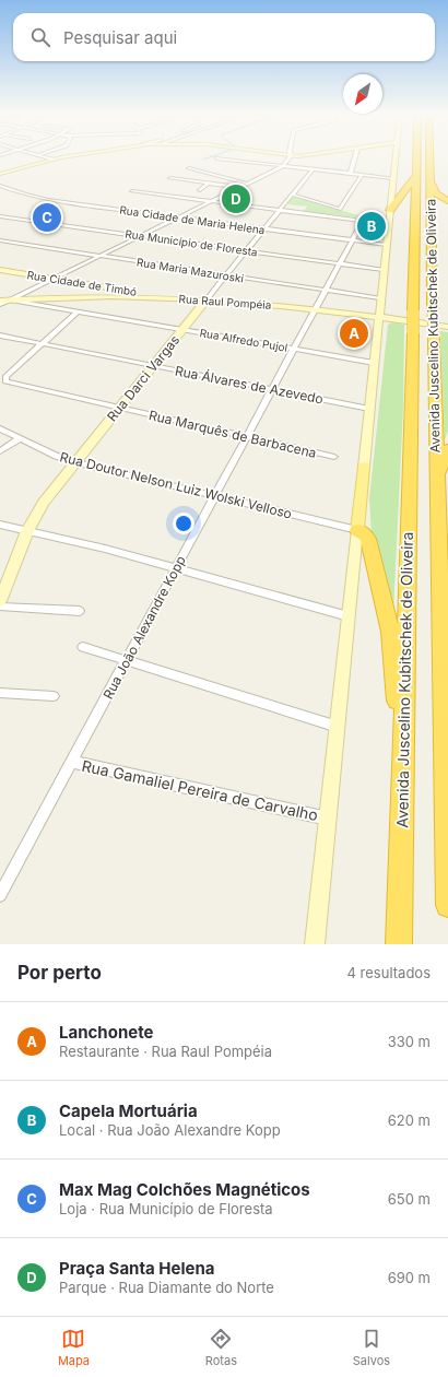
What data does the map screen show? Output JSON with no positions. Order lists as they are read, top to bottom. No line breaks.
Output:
{"streets":{"highway":["Avenida Juscelino Kubitschek de Oliveira"],"main road":["Rua Cidade de Timbó","Rua Raul Pompéia","Rua Darci Vargas"],"street":["Rua Cidade de Maria Helena","Rua Município de Floresta","Rua Maria Mazuroski","Rua Alfredo Pujol","Rua Álvares de Azevedo","Rua Marquês de Barbacena","Rua Doutor Nelson Luiz Wolski Velloso","Rua João Alexandre Kopp","Rua Gamaliel Pereira de Carvalho"]},"crossings":[["Rua Cidade de Maria Helena","Rua Darci Vargas"],["Rua Cidade de Maria Helena","Rua João Alexandre Kopp"],["Rua Município de Floresta","Rua Darci Vargas"],["Rua Município de Floresta","Rua João Alexandre Kopp"],["Rua Maria Mazuroski","Rua Darci Vargas"],["Rua Maria Mazuroski","Rua João Alexandre Kopp"],["Rua Cidade de Timbó","Rua Raul Pompéia"],["Rua Raul Pompéia","Rua Alfredo Pujol"],["Rua Raul Pompéia","Rua Darci Vargas"],["Rua Raul Pompéia","Rua João Alexandre Kopp"],["Rua Alfredo Pujol","Rua Darci Vargas"],["Rua Alfredo Pujol","Rua João Alexandre Kopp"],["Rua Darci Vargas","Rua Álvares de Azevedo"],["Rua Darci Vargas","Rua Marquês de Barbacena"],["Rua Darci Vargas","Rua Doutor Nelson Luiz Wolski Velloso"],["Rua Darci Vargas","Rua João Alexandre Kopp"],["Rua Álvares de Azevedo","Rua Marquês de Barbacena"],["Rua Álvares de Azevedo","Rua João Alexandre Kopp"],["Rua Marquês de Barbacena","Rua João Alexandre Kopp"],["Rua Doutor Nelson Luiz Wolski Velloso","Rua João Alexandre Kopp"],["Rua João Alexandre Kopp","Rua Gamaliel Pereira de Carvalho"]],"north":"bottom left","page":{"search":"Pesquisar aqui","pins":["D","C","B","A"],"heading":["Por perto","4 resultados"],"list":[{"mark":"A","name":"Lanchonete","note":"Restaurante · Rua Raul Pompéia","value":"330 m"},{"mark":"B","name":"Capela Mortuária","note":"Local · Rua João Alexandre Kopp","value":"620 m"},{"mark":"C","name":"Max Mag Colchões Magnéticos","note":"Loja · Rua Município de Floresta","value":"650 m"},{"mark":"D","name":"Praça Santa Helena","note":"Parque · Rua Diamante do Norte","value":"690 m"}],"nav":["Mapa","Rotas","Salvos"]}}
